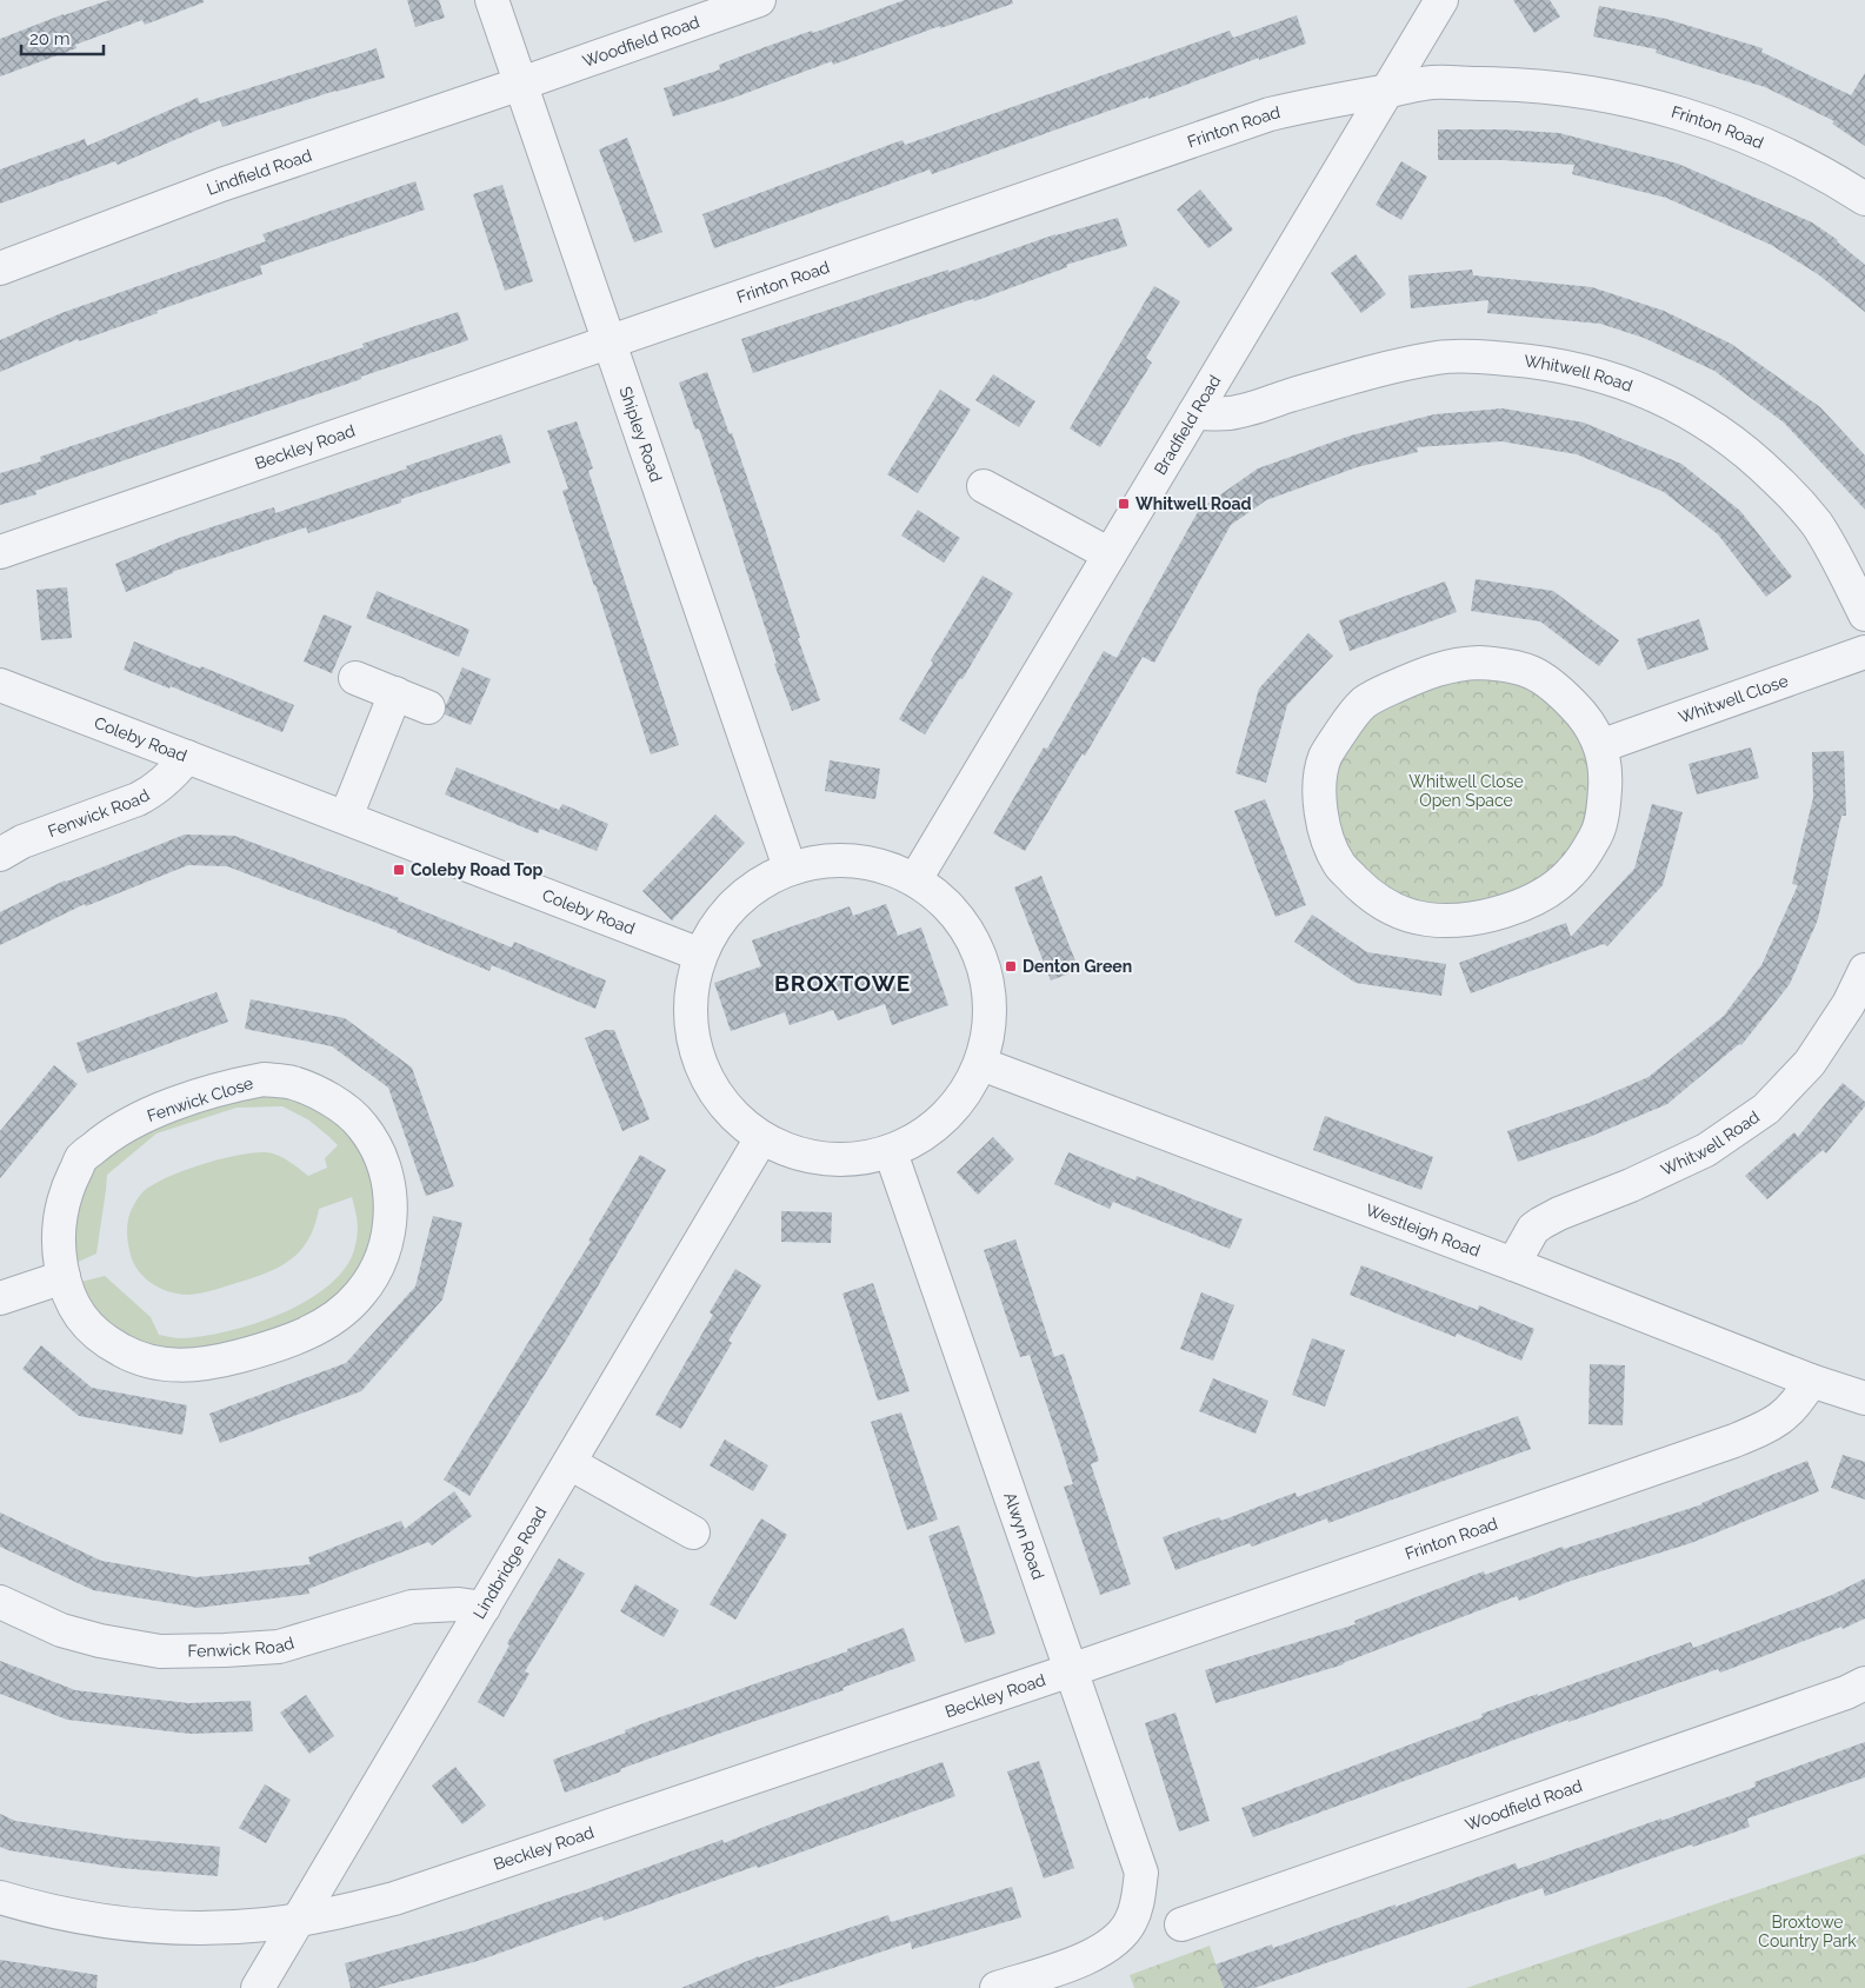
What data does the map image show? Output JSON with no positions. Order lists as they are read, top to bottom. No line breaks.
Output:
{"streets":{"street":["Woodfield Road","Frinton Road","Lindfield Road","Whitwell Road","Bradfield Road","Shipley Road","Beckley Road","Whitwell Close","Coleby Road","Fenwick Road","Fenwick Close","Westleigh Road","Alwyn Road","Lindbridge Road"]},"crossings":[["Woodfield Road","Lindfield Road"],["Woodfield Road","Shipley Road"],["Frinton Road","Bradfield Road"],["Frinton Road","Shipley Road"],["Frinton Road","Beckley Road"],["Frinton Road","Westleigh Road"],["Frinton Road","Alwyn Road"],["Lindfield Road","Shipley Road"],["Whitwell Road","Bradfield Road"],["Whitwell Road","Westleigh Road"],["Shipley Road","Beckley Road"],["Beckley Road","Alwyn Road"],["Beckley Road","Lindbridge Road"],["Coleby Road","Fenwick Road"],["Fenwick Road","Lindbridge Road"]],"districts":["BROXTOWE"],"parks":["Whitwell Close Open Space","Broxtowe Country Park"],"places":{"transit":["Whitwell Road","Coleby Road Top","Denton Green"]},"scale_bar":"20 m"}
